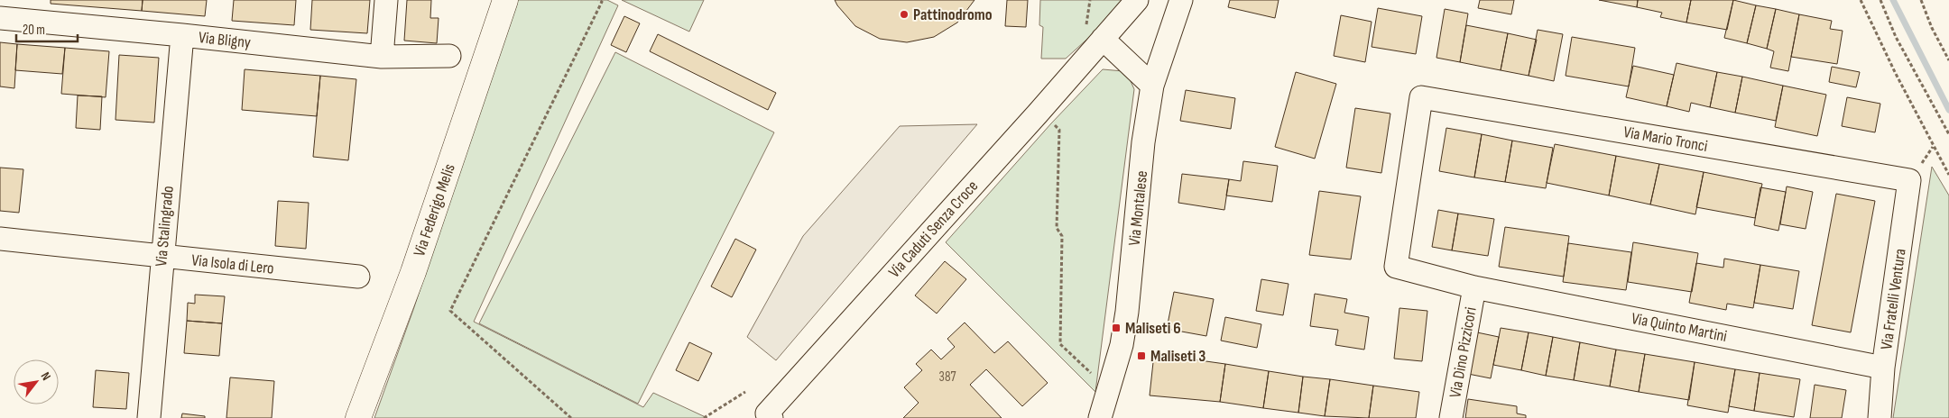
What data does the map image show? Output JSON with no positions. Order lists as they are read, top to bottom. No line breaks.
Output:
{"streets":{"main road":["Via Federigo Melis"],"street":["Via Bligny","Via Mario Tronci","Via Montalese","Via Stalingrado","Via Caduti Senza Croce","Via Isola di Lero","Via Fratelli Ventura","Via Quinto Martini","Via Dino Pizzicori"]},"crossings":[["Via Bligny","Via Stalingrado"],["Via Mario Tronci","Via Fratelli Ventura"],["Via Mario Tronci","Via Quinto Martini"],["Via Stalingrado","Via Isola di Lero"],["Via Fratelli Ventura","Via Quinto Martini"],["Via Quinto Martini","Via Dino Pizzicori"]],"places":{"other":["Pattinodromo"],"transit":["Maliseti 6","Maliseti 3"]},"house_numbers":["387"],"scale_bar":"20 m","north":"top right"}
